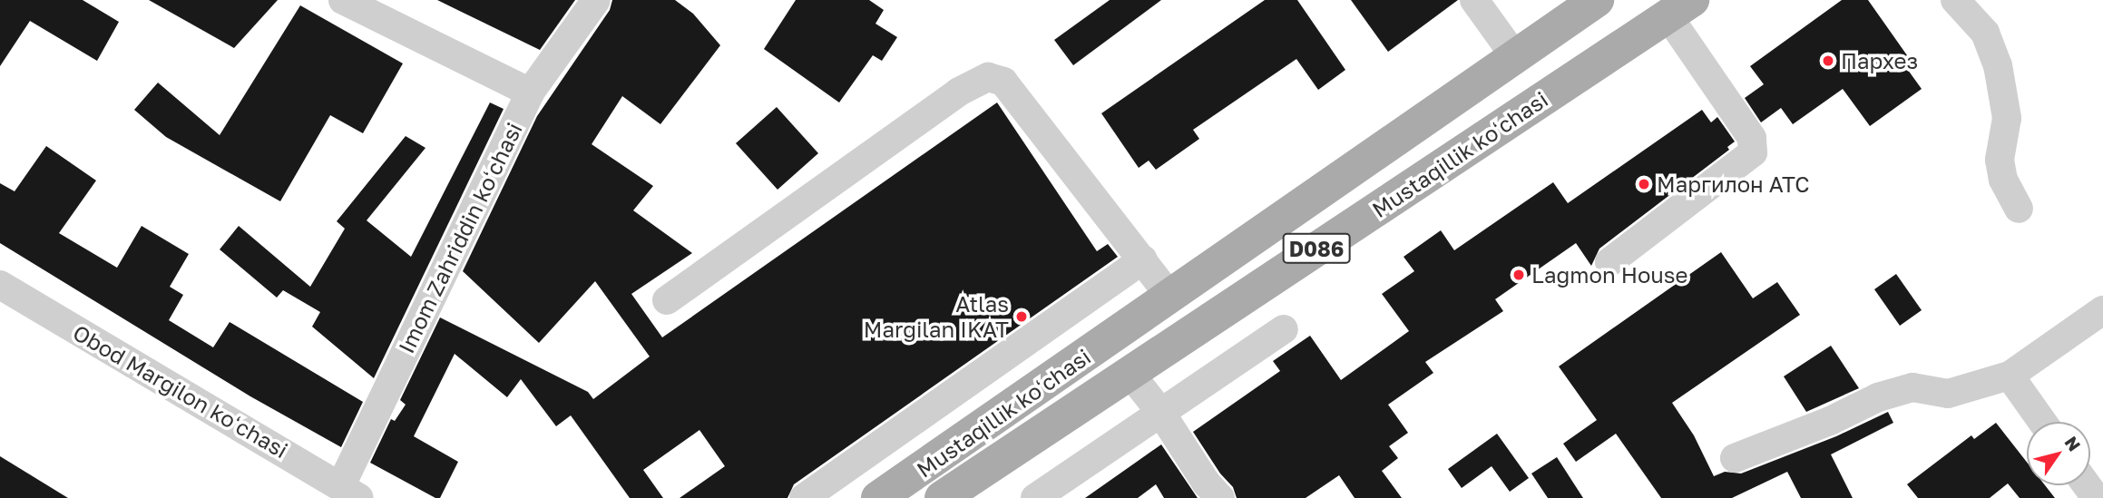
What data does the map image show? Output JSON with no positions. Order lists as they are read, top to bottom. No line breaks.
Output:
{"streets":{"main road":["Mustaqillik koʻchasi","D086"],"street":["Imom Zahriddin koʻchasi","Obod Margilon koʻchasi"]},"crossings":[["Imom Zahriddin koʻchasi","Obod Margilon koʻchasi"]],"places":["Пархез","Маргилон АТС","Lagmon House","Atlas Margilan IKAT"],"north":"top right"}
